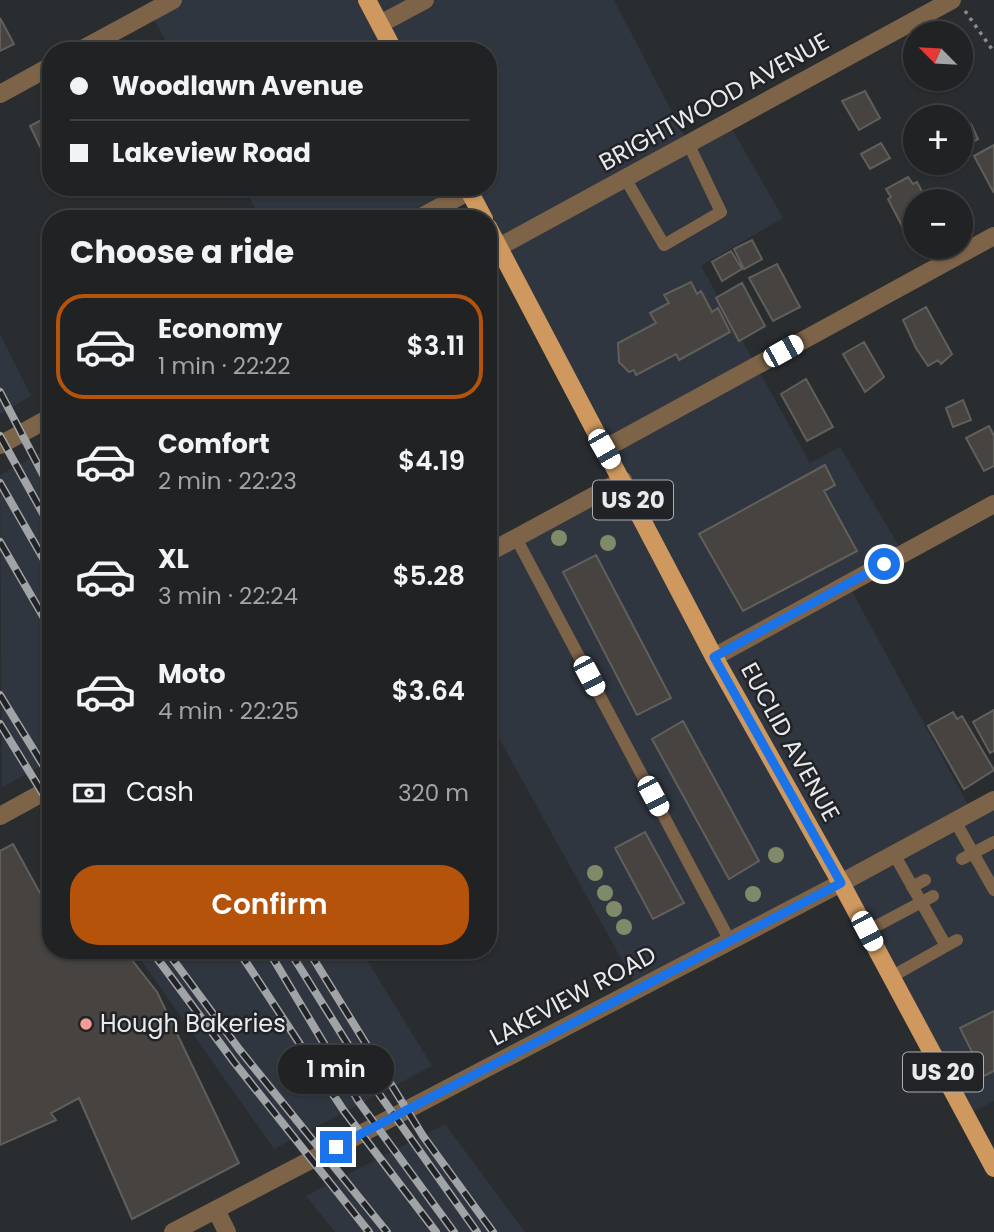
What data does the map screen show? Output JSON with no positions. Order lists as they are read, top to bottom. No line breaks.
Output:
{"streets":{"main road":["US 20","EUCLID AVENUE"],"street":["BRIGHTWOOD AVENUE","LAKEVIEW ROAD"]},"crossings":[["BRIGHTWOOD AVENUE","EUCLID AVENUE"],["EUCLID AVENUE","LAKEVIEW ROAD"]],"places":["Hough Bakeries"],"north":"top left","page":{"map_buttons":["+","−"],"banner":["Woodlawn Avenue","Lakeview Road"],"heading":"Choose a ride","list":[{"name":"Economy","note":"1 min · 22:22","value":"$3.11"},{"name":"Comfort","note":"2 min · 22:23","value":"$4.19"},{"name":"XL","note":"3 min · 22:24","value":"$5.28"},{"name":"Moto","note":"4 min · 22:25","value":"$3.64"}],"pay":["Cash","320 m"],"buttons":"Confirm","bubble":"1 min"}}
